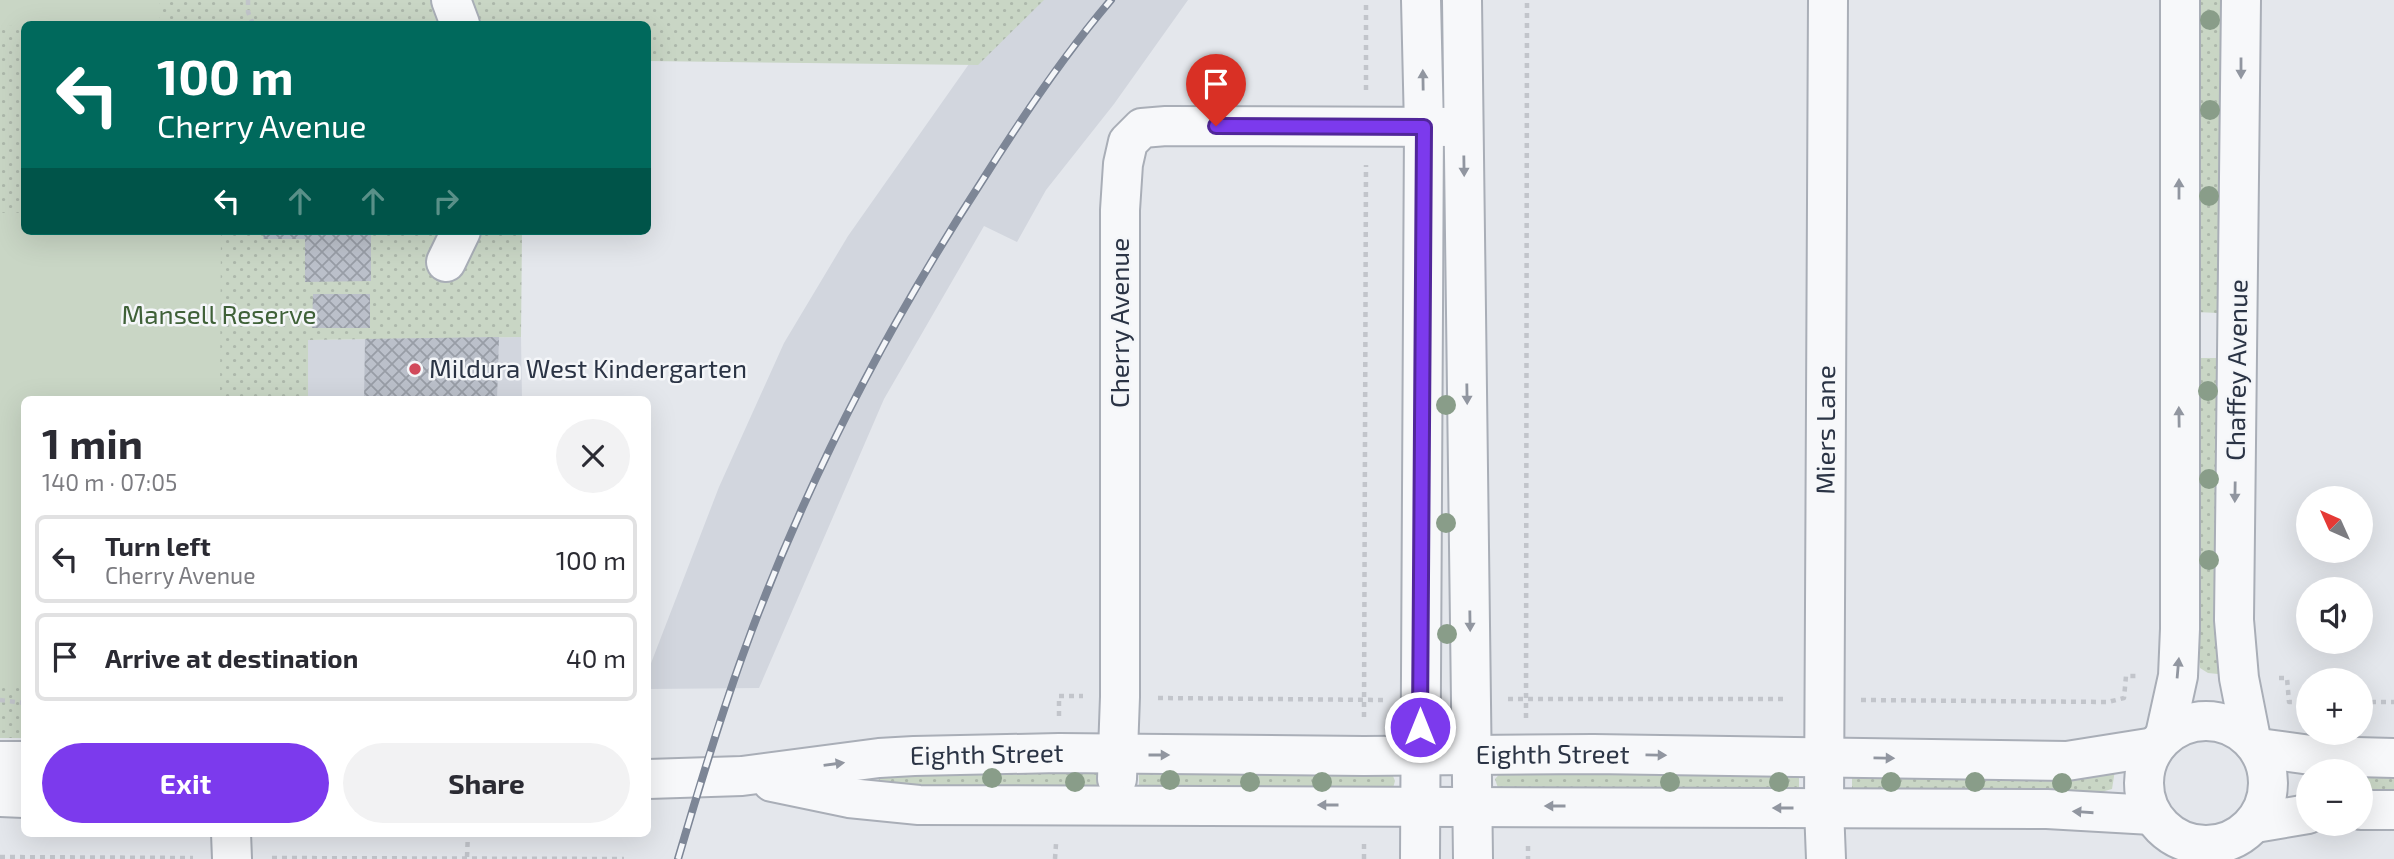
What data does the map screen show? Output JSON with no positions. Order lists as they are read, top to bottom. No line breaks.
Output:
{"streets":{"street":["Cherry Avenue","Chaffey Avenue","Miers Lane","Eighth Street"]},"crossings":[["Cherry Avenue","Eighth Street"],["Chaffey Avenue","Eighth Street"],["Miers Lane","Eighth Street"]],"parks":["Mansell Reserve"],"places":["Mildura West Kindergarten"],"north":"top left","page":{"turn":["100 m","Cherry Avenue"],"heading":["1 min","140 m · 07:05"],"map_buttons":["+","−"],"list":[{"name":"Turn left","note":"Cherry Avenue","value":"100 m"},{"name":"Arrive at destination","value":"40 m"}],"buttons":["Exit","Share"]}}
